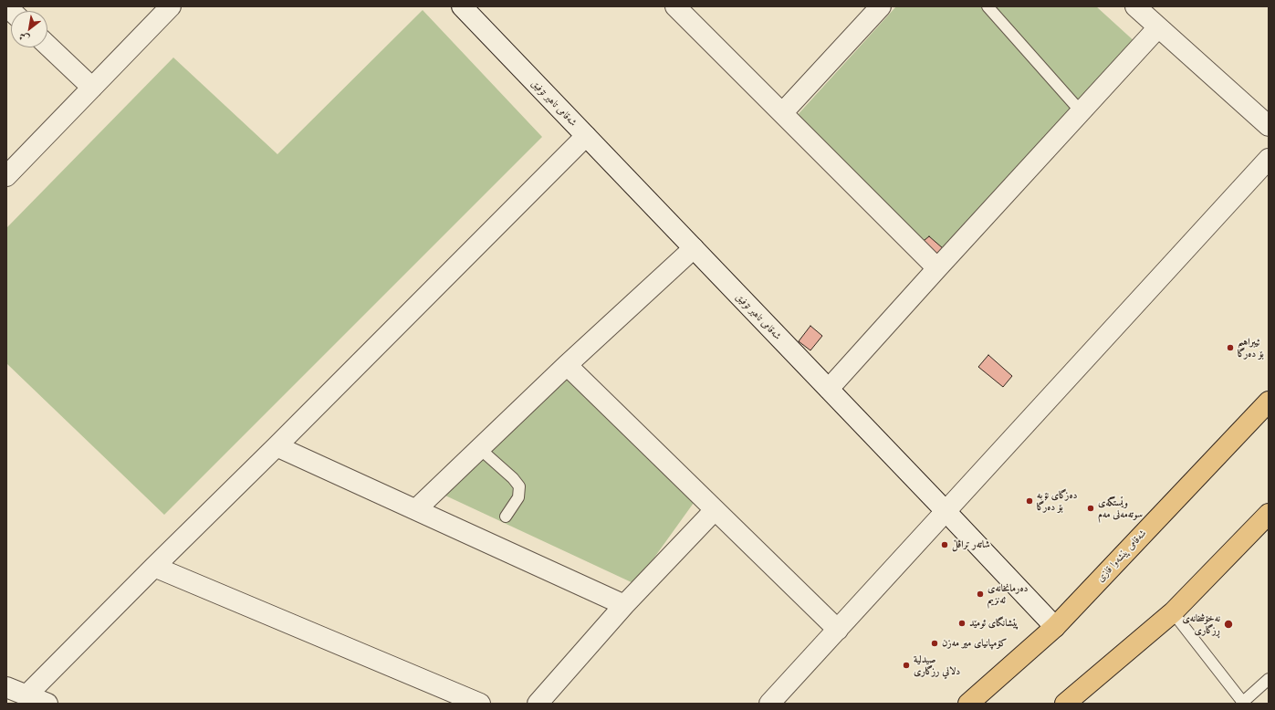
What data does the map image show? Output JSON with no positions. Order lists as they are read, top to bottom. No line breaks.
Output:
{"streets":{"highway":["شەقامی پێشەوا قازی"],"street":["شەقامی تاهیر تۆفیق"]},"crossings":[["شەقامی تاهیر تۆفیق","شەقامی پێشەوا قازی"]],"places":["ئیبراهیم بۆ دەرگا","دەزگای نۆبە بۆ دەرگا","وێستگەی سوتەمەنی مەم","شاتەر تراڤڵ","دەرمانخانەی ئەنزیم","پێشانگای ئومێد","نەخۆشخانەی ڕزگاری","کۆمپانیای میر مەزن","صيدلية دلاني رزگاری"],"north":"bottom left"}
